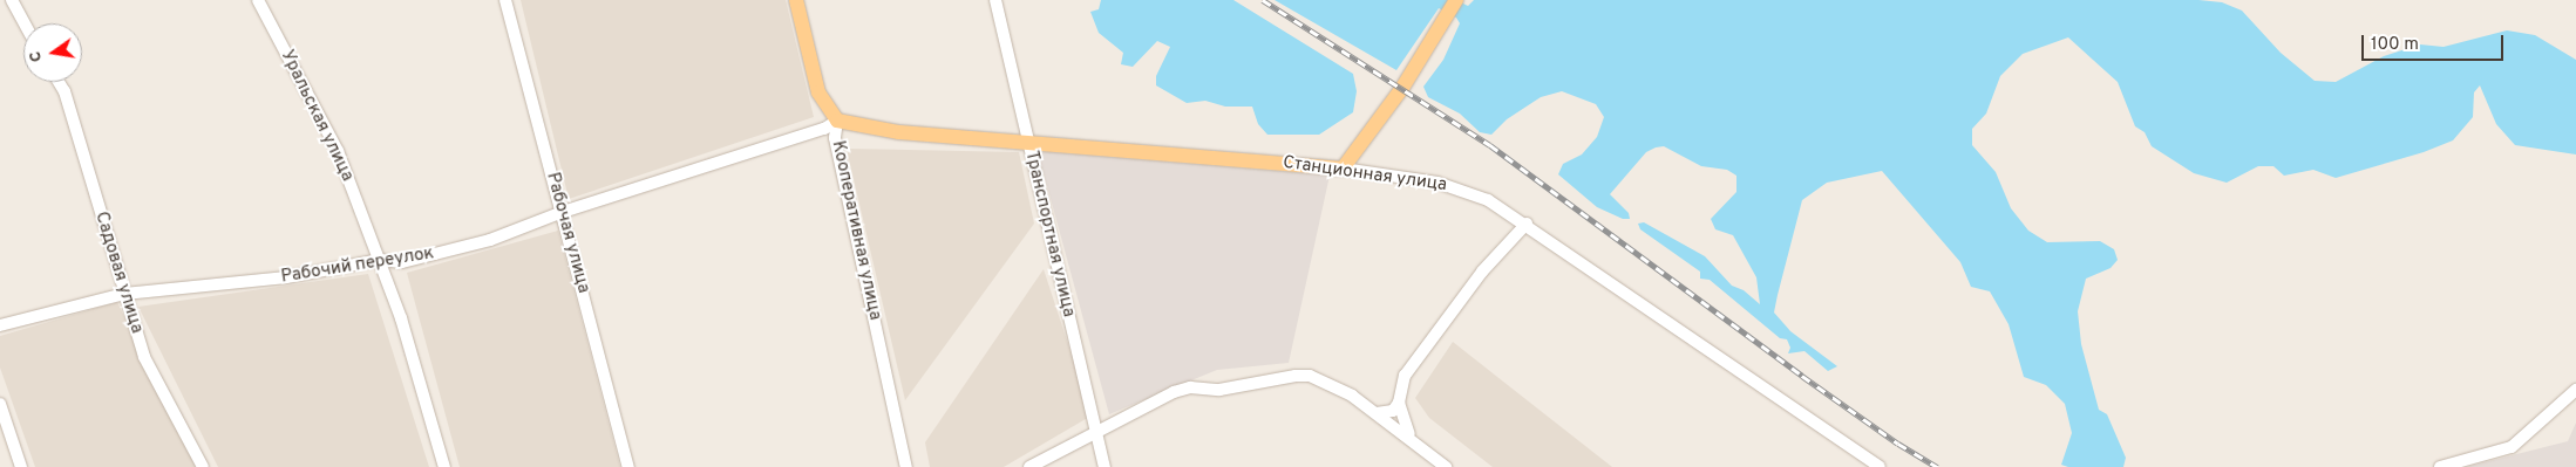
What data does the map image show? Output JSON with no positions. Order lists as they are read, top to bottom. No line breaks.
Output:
{"streets":{"main road":["Станционная улица","Кооперативная улица"],"street":["Уральская улица","Рабочая улица","Транспортная улица","Рабочий переулок","Садовая улица"]},"crossings":[["Уральская улица","Рабочий переулок"],["Станционная улица","Кооперативная улица"],["Станционная улица","Транспортная улица"],["Станционная улица","Рабочий переулок"],["Кооперативная улица","Рабочий переулок"],["Рабочая улица","Рабочий переулок"],["Рабочий переулок","Садовая улица"]],"scale_bar":"100 m","north":"left"}
